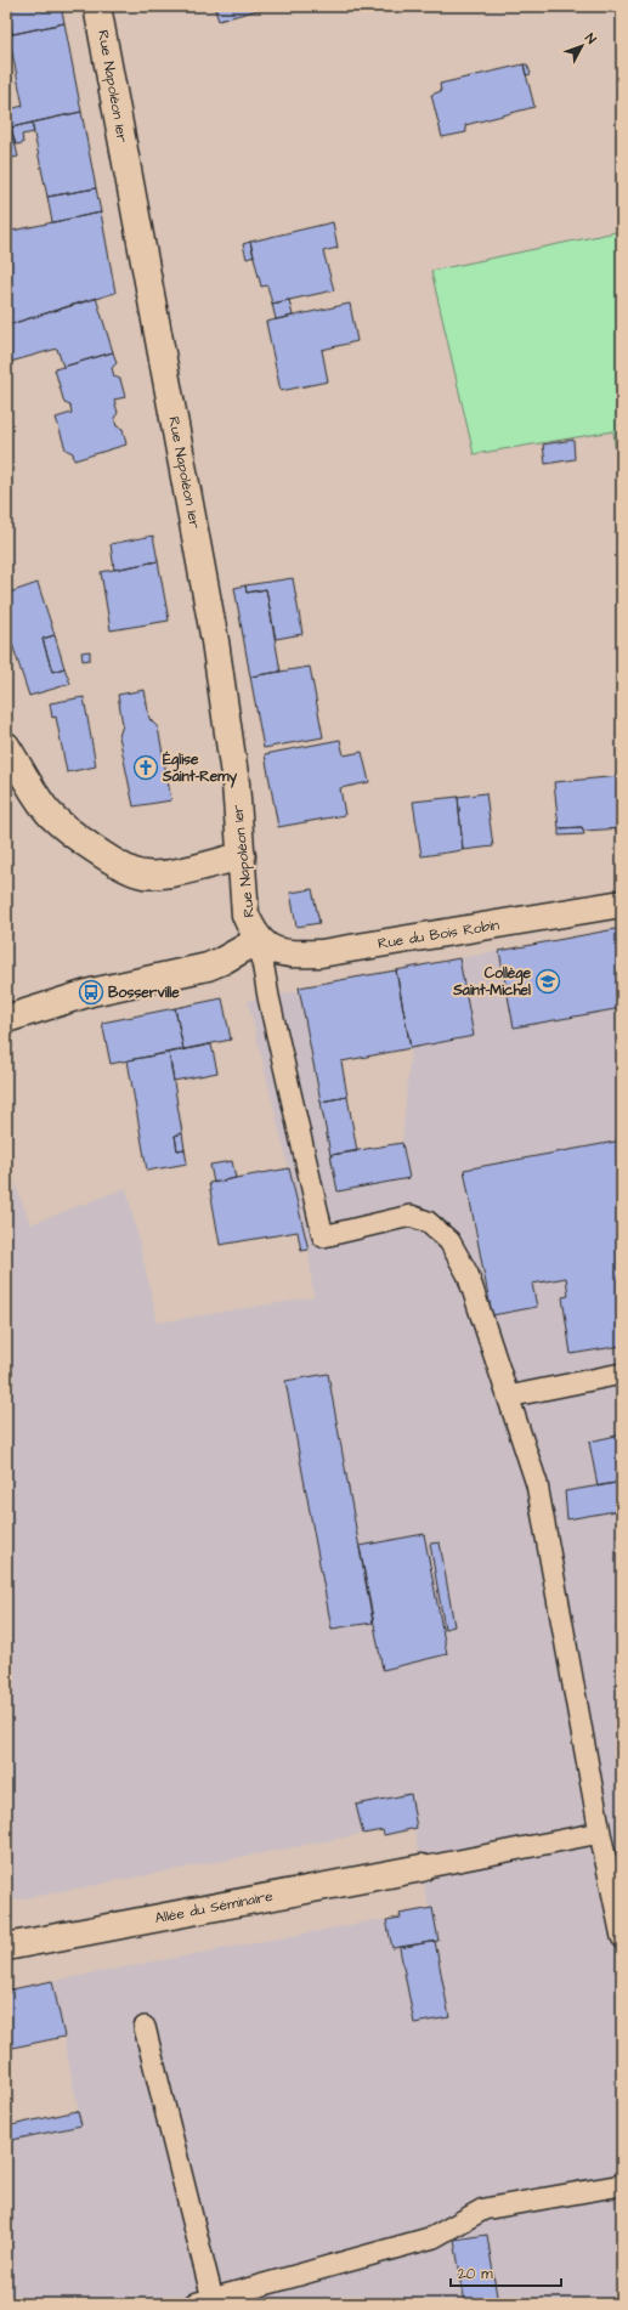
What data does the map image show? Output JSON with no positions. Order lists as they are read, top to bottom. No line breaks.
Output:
{"streets":{"street":["Rue Napoléon 1er","Rue du Bois Robin","Allée du Séminaire"]},"crossings":[["Rue Napoléon 1er","Rue du Bois Robin"]],"places":{"church":["Église Saint-Remy"],"school or university":["Collège Saint-Michel"],"bus stop":["Bosserville"]},"scale_bar":"20 m","north":"top right"}
